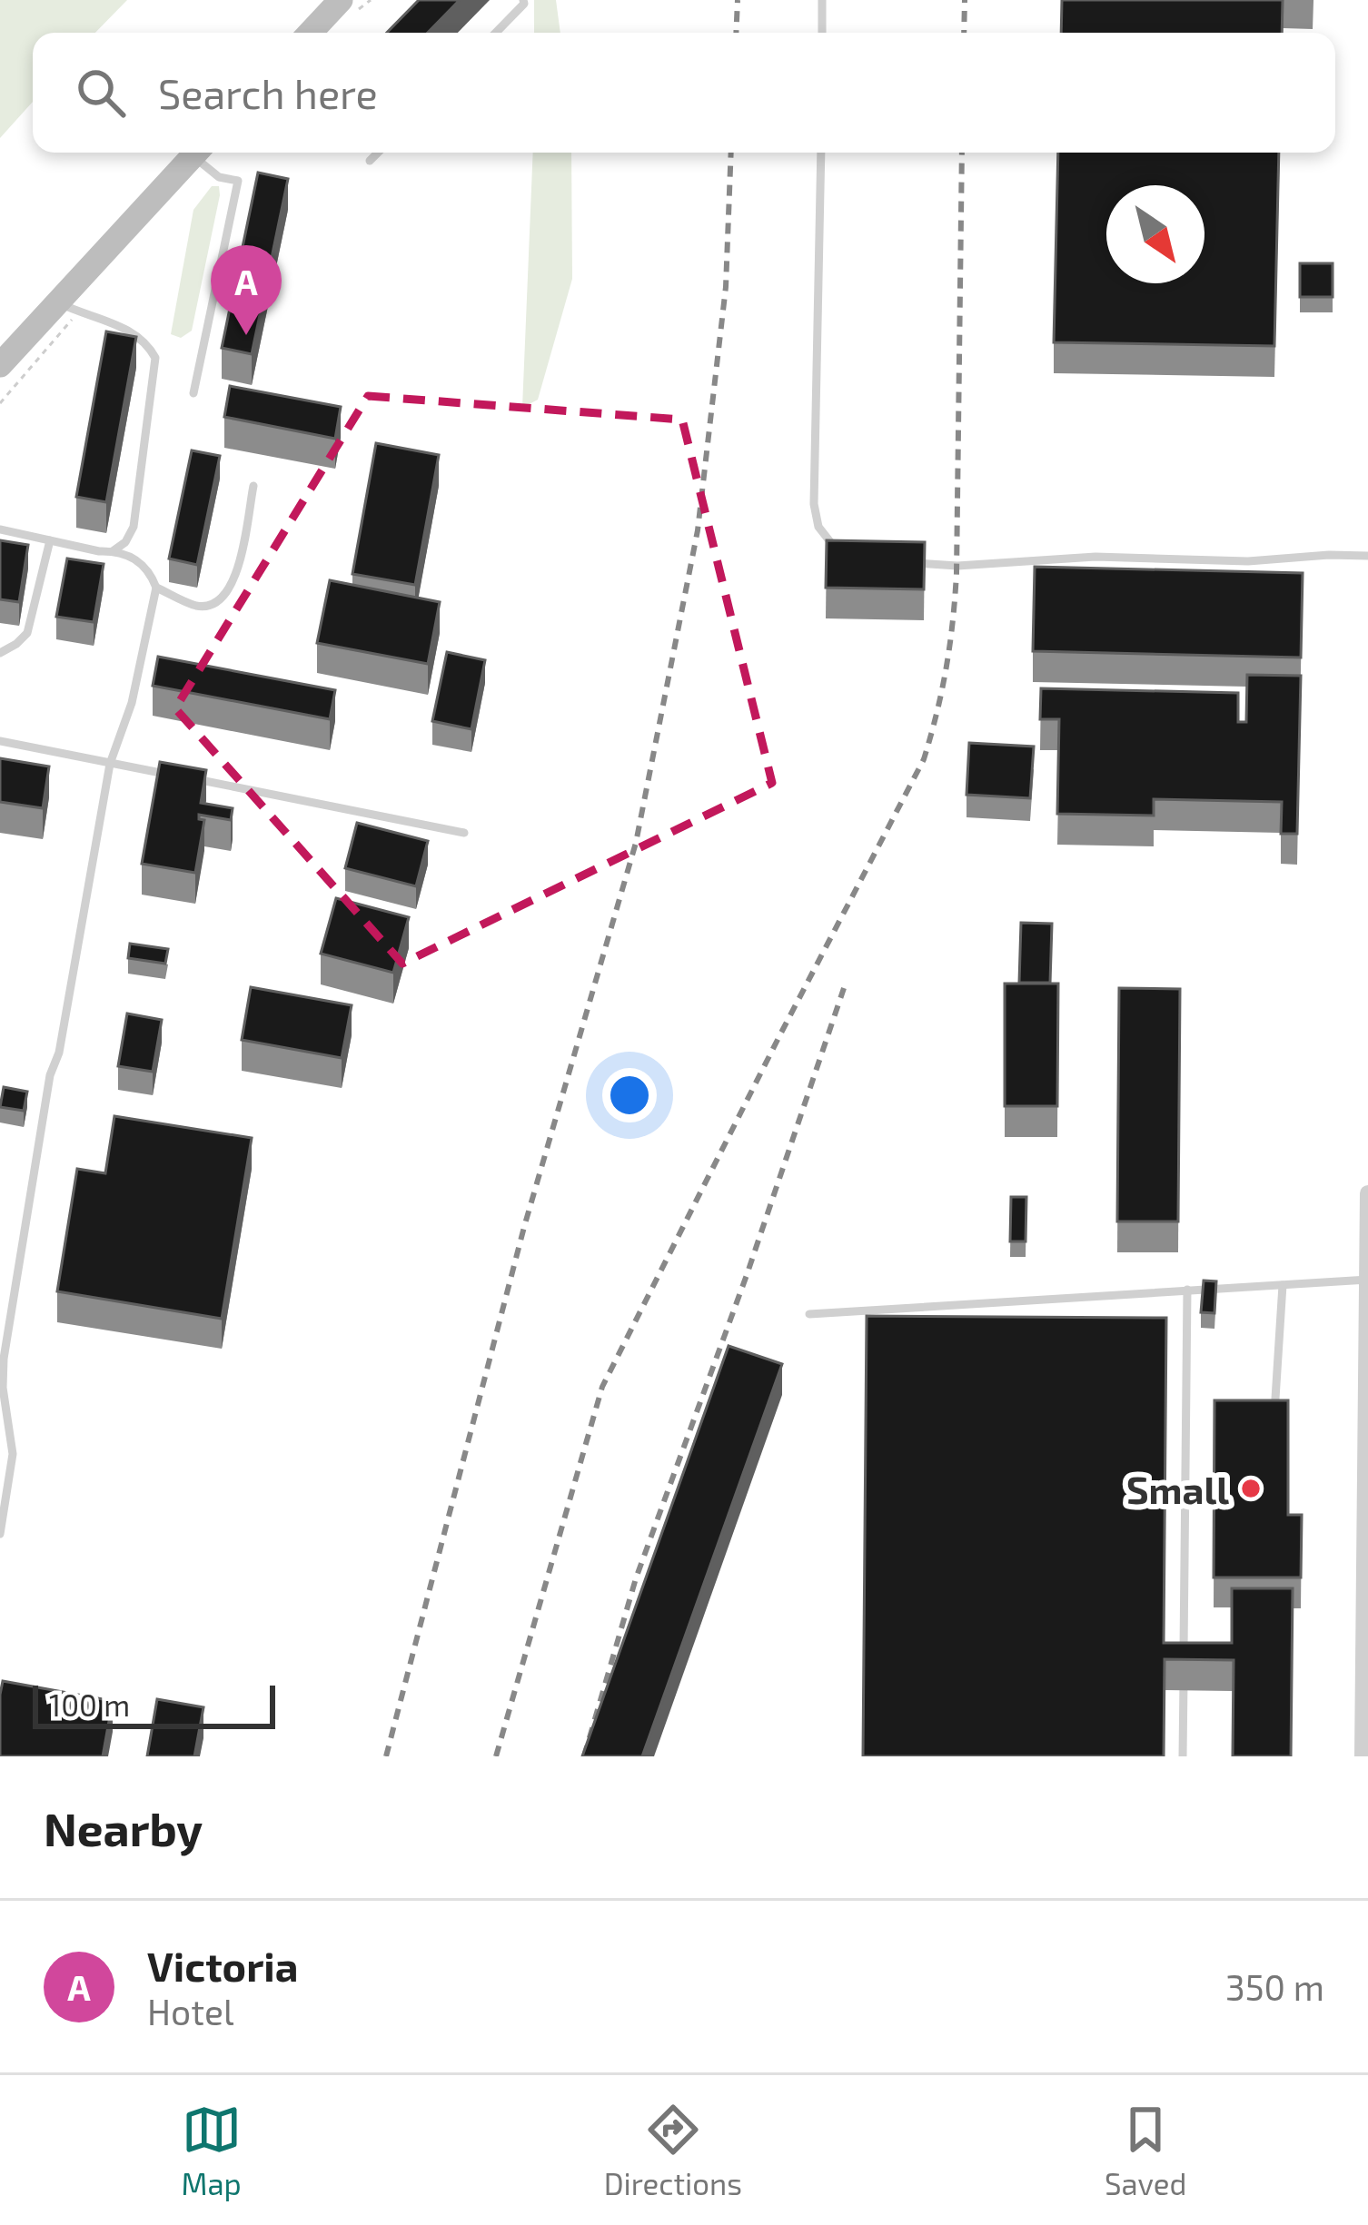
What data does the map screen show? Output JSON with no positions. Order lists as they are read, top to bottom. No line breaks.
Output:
{"places":["Small"],"scale_bar":"100 m","north":"bottom right","page":{"search":"Search here","pins":"A","scale":"100 m","heading":"Nearby","list":[{"mark":"A","name":"Victoria","note":"Hotel","value":"350 m"}],"nav":["Map","Directions","Saved"]}}
